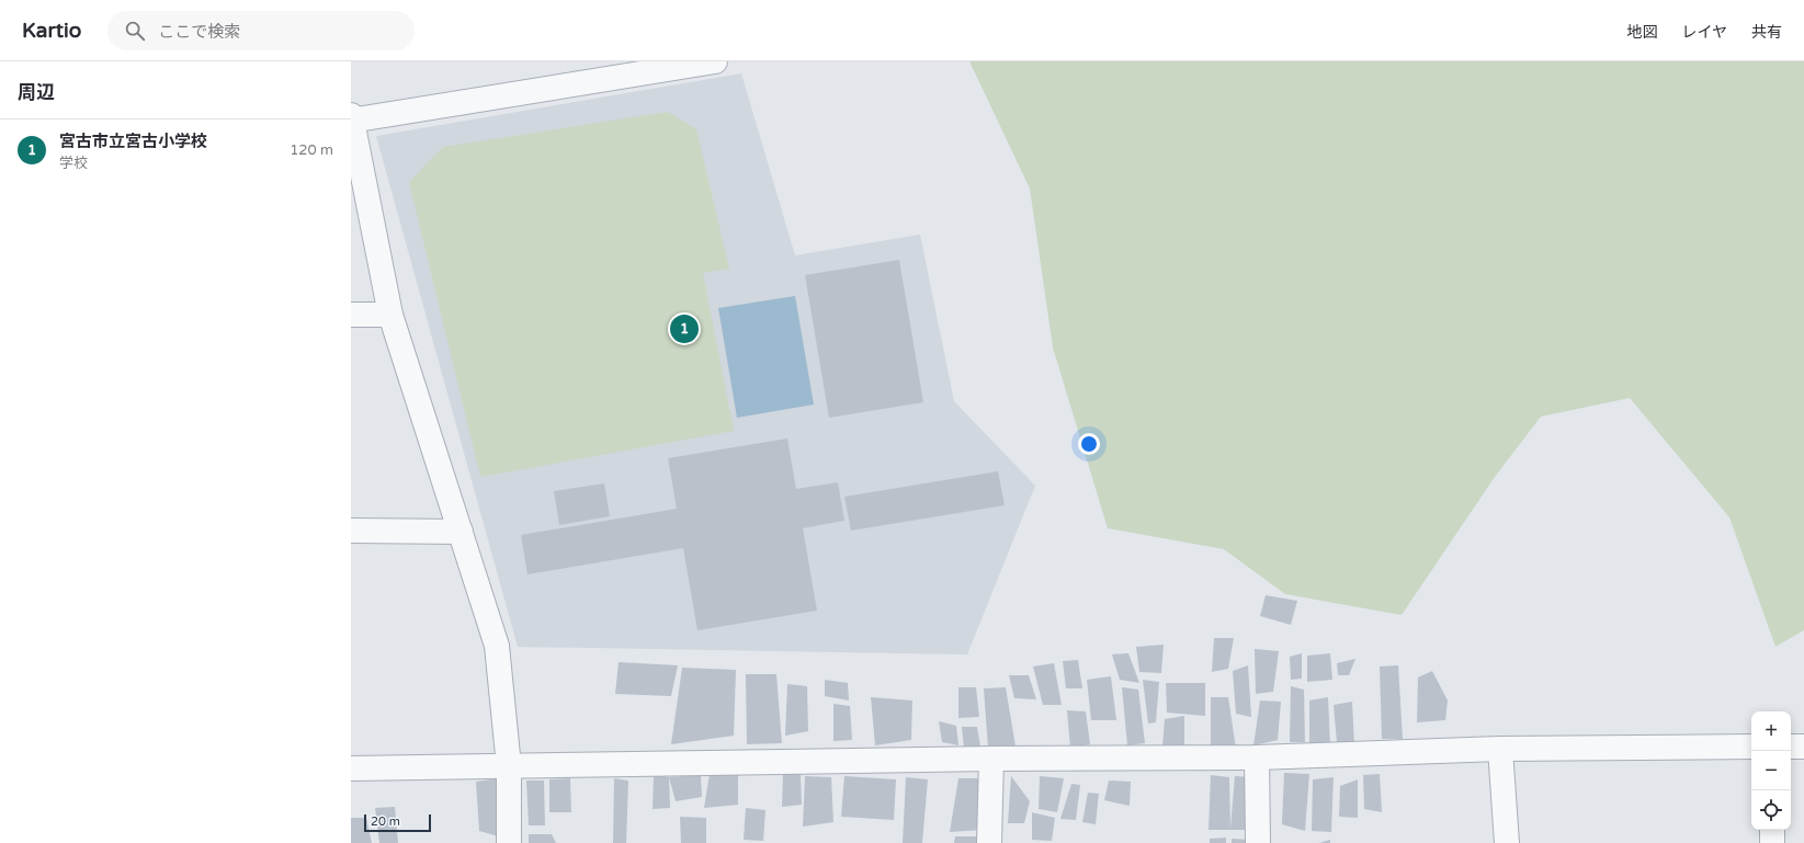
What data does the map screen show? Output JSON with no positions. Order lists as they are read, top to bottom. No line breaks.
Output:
{"scale_bar":"20 m","page":{"header":"Kartio","search":"ここで検索","nav":["地図","レイヤ","共有"],"heading":"周辺","list":[{"mark":"1","name":"宮古市立宮古小学校","note":"学校","value":"120 m"}],"pins":"1","map_buttons":["+","−"],"scale":"20 m"}}
